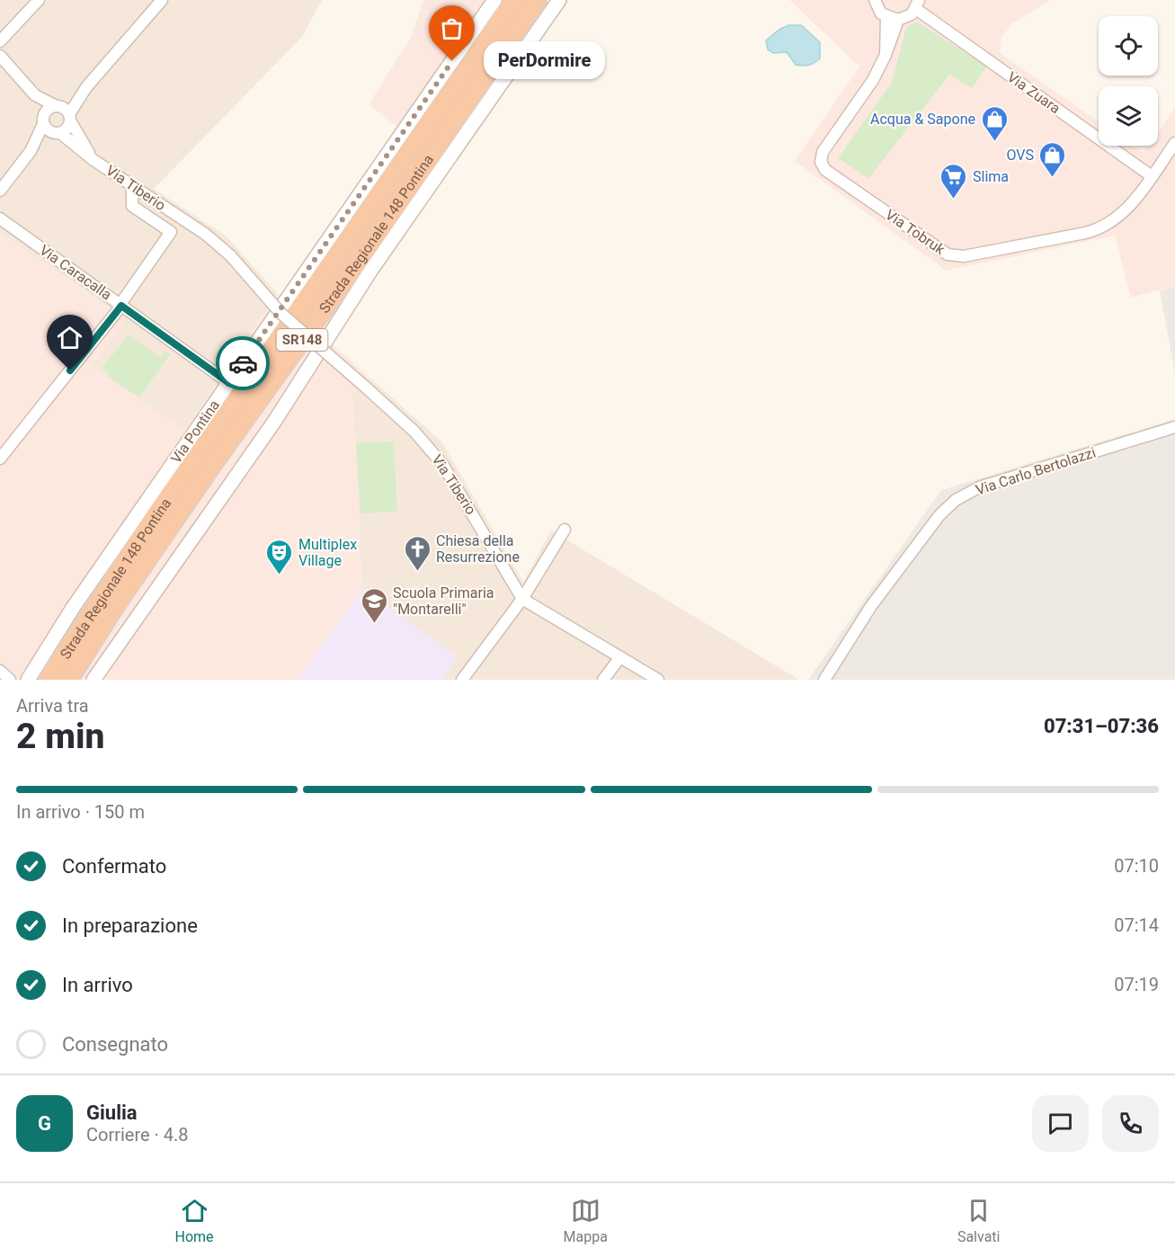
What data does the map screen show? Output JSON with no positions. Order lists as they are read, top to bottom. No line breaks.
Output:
{"streets":{"highway":["Strada Regionale 148 Pontina","SR148"],"street":["Via Zuara","Via Tiberio","Via Tobruk","Via Caracalla","Via Pontina","Via Carlo Bertolazzi"]},"crossings":[["Via Zuara","Via Tobruk"],["Via Caracalla","Via Pontina"]],"places":{"other":["PerDormire"],"shop":["Acqua & Sapone","OVS"],"supermarket":["Slima"],"church":["Chiesa della Resurrezione"],"theatre":["Multiplex Village"],"school or university":["Scuola Primaria \"Montarelli\""]},"page":{"bubble":"PerDormire","heading":["2 min","Arriva tra","07:31–07:36"],"panel":["Giulia","Corriere · 4.8"],"bar":"In arrivo · 150 m","list":[["Confermato","07:10"],["In preparazione","07:14"],["In arrivo","07:19"],"Consegnato"],"round":"G","tabs":["Home","Mappa","Salvati"]}}
